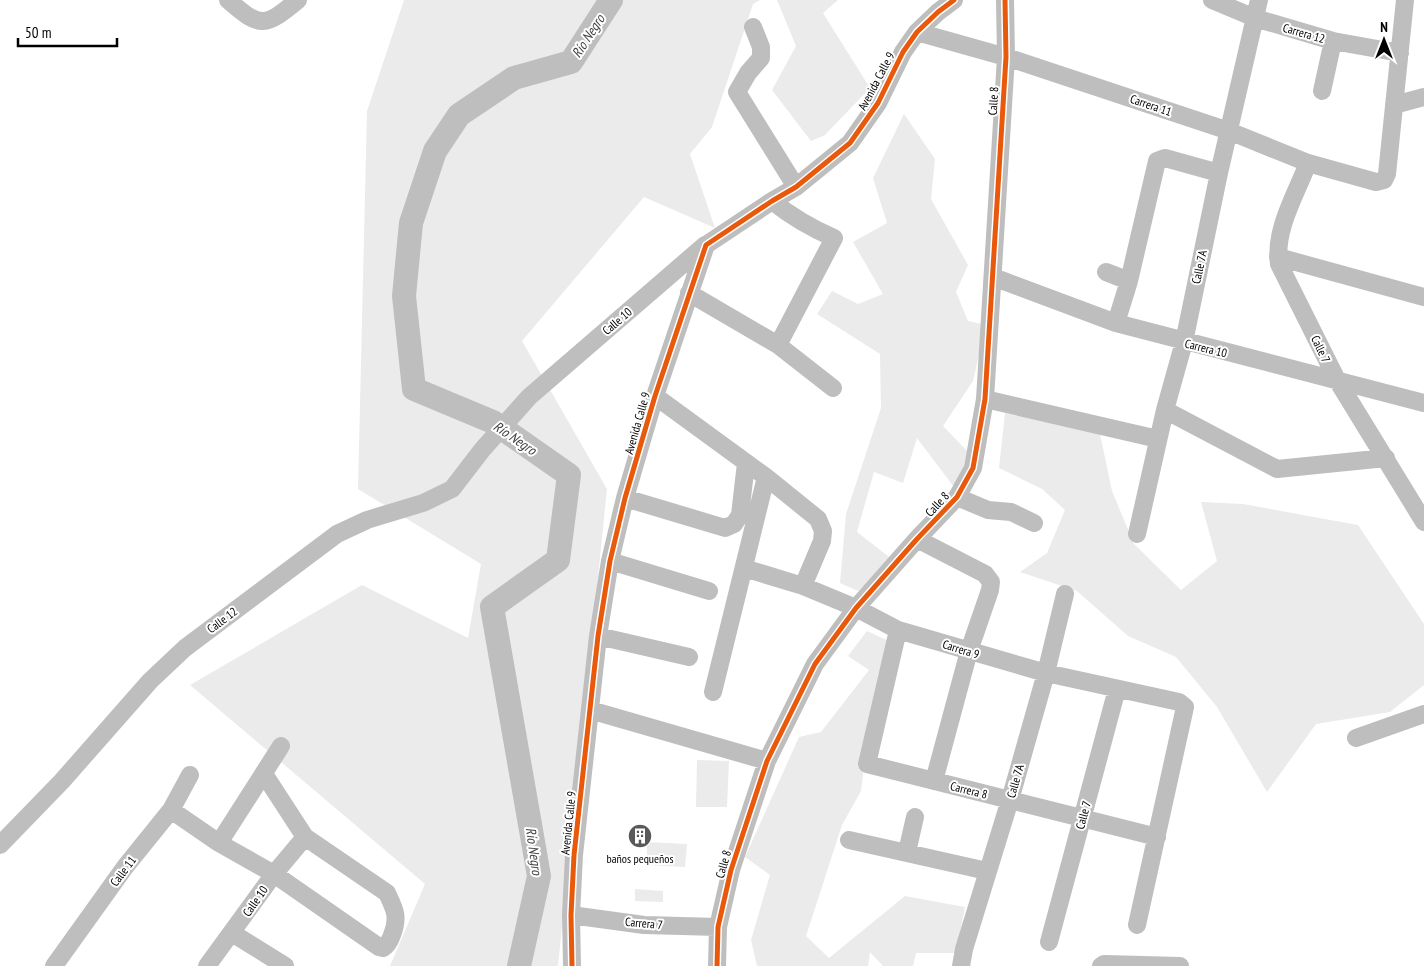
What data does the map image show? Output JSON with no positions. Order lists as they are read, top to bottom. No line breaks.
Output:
{"streets":{"street":["Carrera 12","Avenida Calle 9","Calle 8","Carrera 11","Calle 7A","Calle 10","Carrera 10","Calle 7","Calle 12","Carrera 9","Carrera 8","Calle 11","Carrera 7"]},"crossings":[["Carrera 12","Calle 7A"],["Avenida Calle 9","Carrera 11"],["Avenida Calle 9","Calle 10"],["Avenida Calle 9","Carrera 7"],["Calle 8","Carrera 11"],["Calle 8","Carrera 10"],["Calle 8","Carrera 9"],["Calle 8","Carrera 7"],["Carrera 11","Calle 7A"],["Carrera 11","Calle 7"],["Calle 7A","Carrera 10"],["Calle 7A","Carrera 9"],["Calle 7A","Carrera 8"],["Calle 10","Calle 12"],["Carrera 10","Calle 7"],["Calle 7","Carrera 9"],["Calle 7","Carrera 8"],["Carrera 9","Carrera 8"]],"water":["Río Negro"],"places":{"building":["baños pequeños"]},"scale_bar":"50 m","north":"top"}
